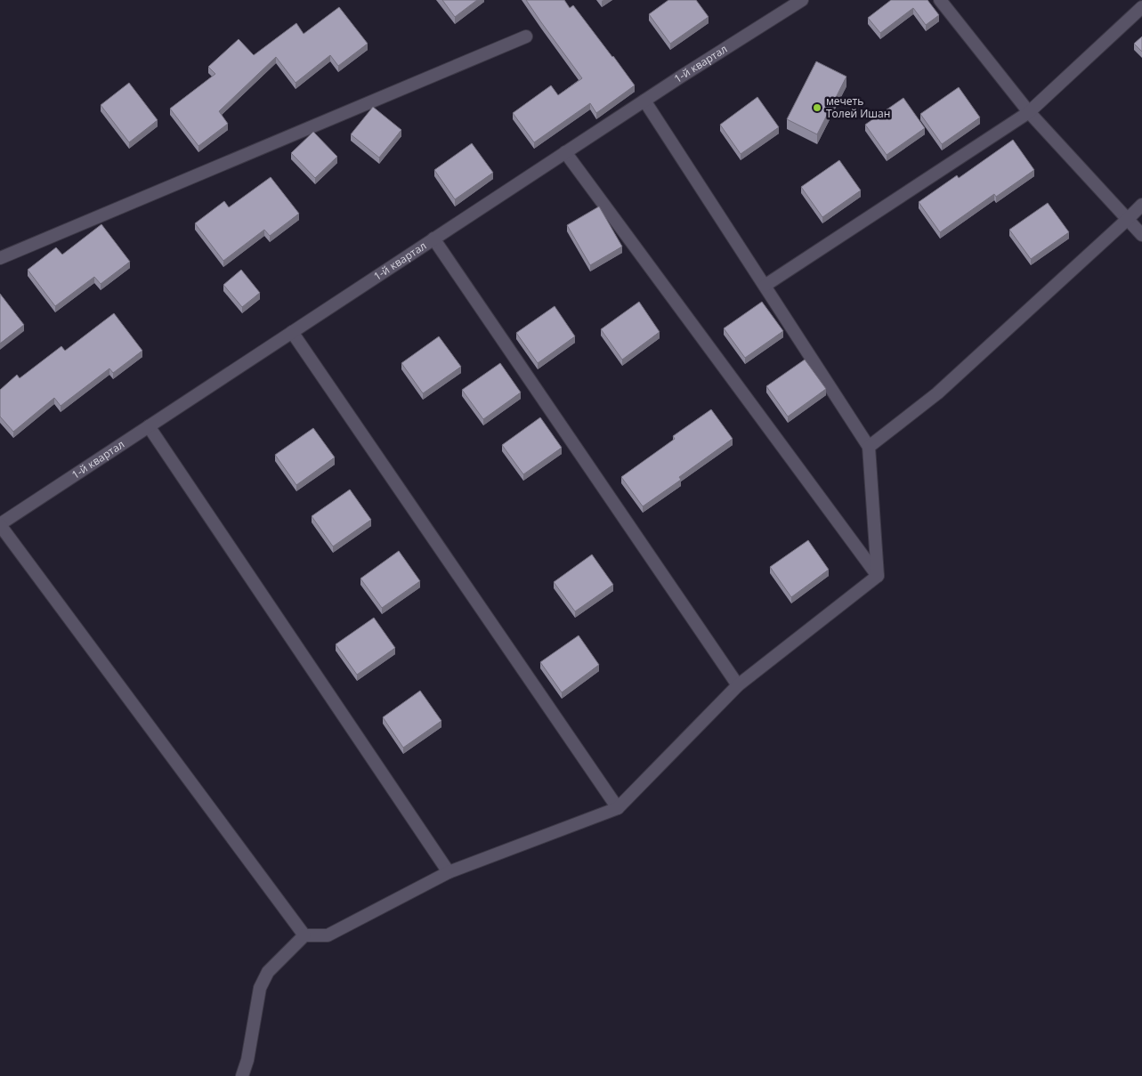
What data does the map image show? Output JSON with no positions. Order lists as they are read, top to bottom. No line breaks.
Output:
{"streets":{"street":["1-й квартал"]},"places":["мечеть Толей Ишан"]}
